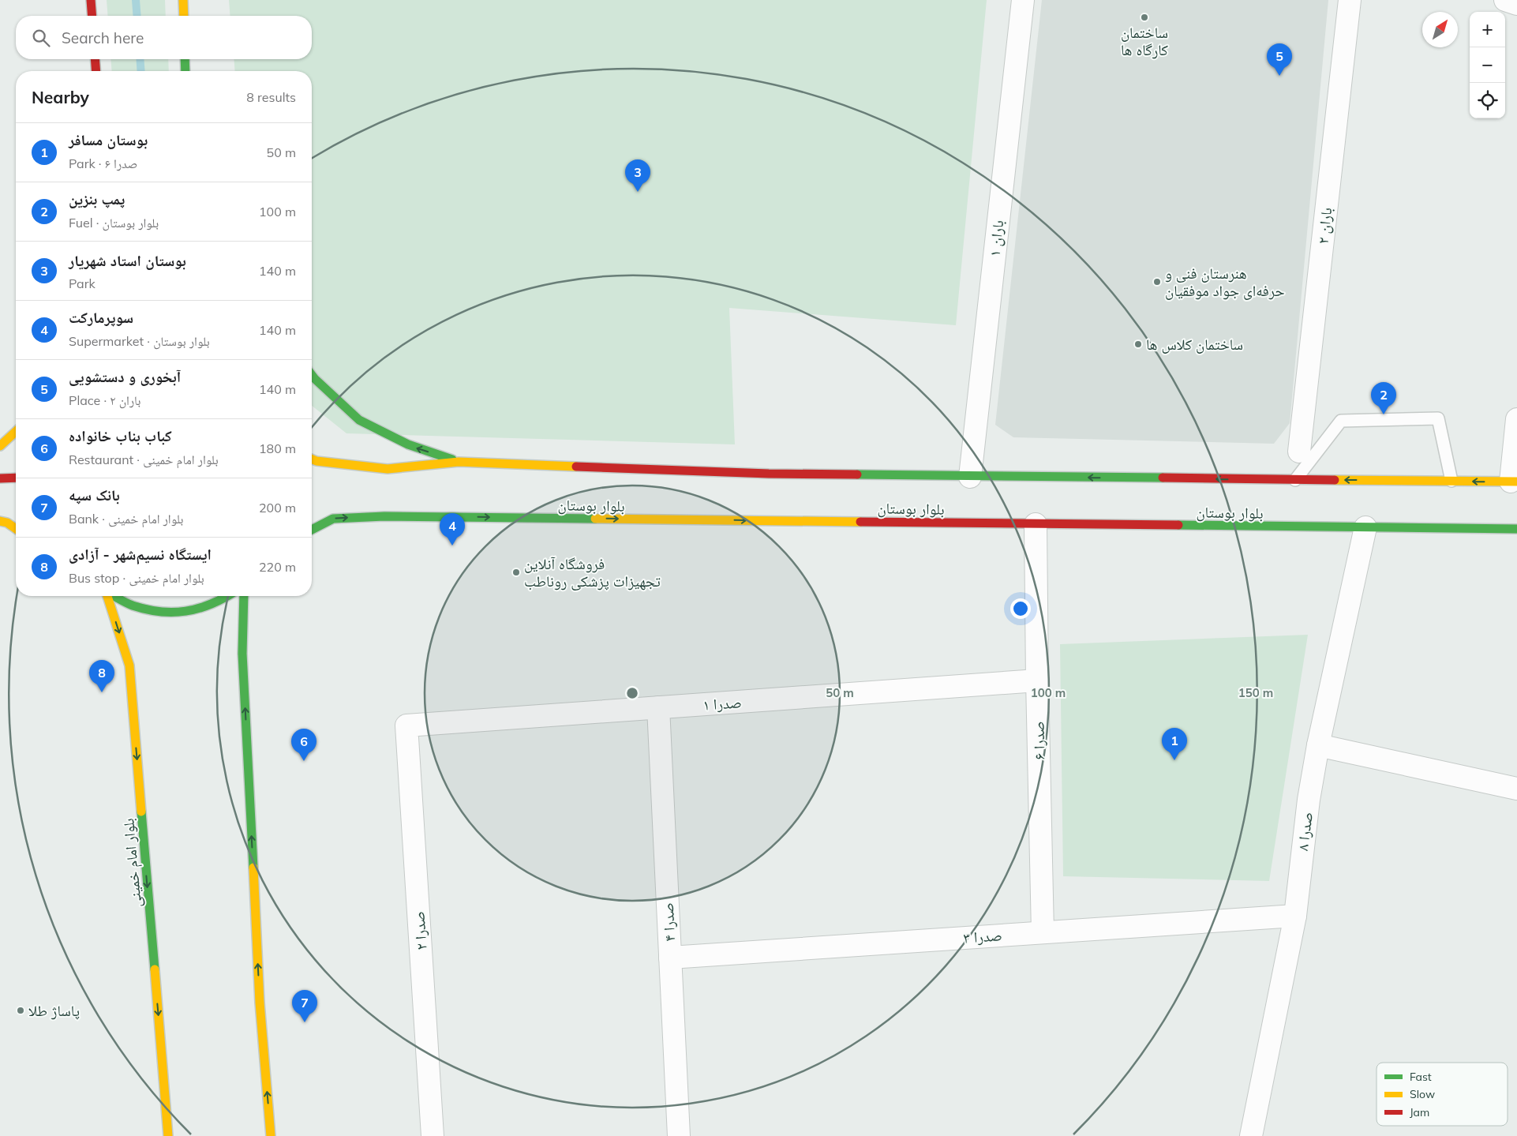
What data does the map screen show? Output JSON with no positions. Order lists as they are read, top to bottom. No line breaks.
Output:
{"streets":{"main road":["بلوار بوستان","بلوار امام خمینی"],"street":["باران ۲","باران ۱","صدرا ۱","صدرا ۶","صدرا ۸","صدرا ۴","صدرا ۲","صدرا ۳"]},"crossings":[["بلوار بوستان","صدرا ۶"],["بلوار بوستان","صدرا ۸"],["صدرا ۱","صدرا ۶"],["صدرا ۱","صدرا ۴"],["صدرا ۱","صدرا ۲"],["صدرا ۶","صدرا ۳"],["صدرا ۸","صدرا ۳"],["صدرا ۴","صدرا ۳"]],"one_way":["بلوار امام خمینی"],"places":["ساختمان کارگاه ها","هنرستان فنی و حرفه‌ای جواد موفقیان","ساختمان کلاس ها","فروشگاه آنلاین تجهیزات پزشکی روناطب","پاساژ طلا"],"legend":["Fast","Slow","Jam"],"north":"top right","page":{"map_buttons":["+","−"],"search":"Search here","pins":["5","3","2","4","8","1","6","7"],"heading":["Nearby","8 results"],"list":[{"mark":"1","name":"بوستان مسافر","note":"Park · صدرا ۶","value":"50 m"},{"mark":"2","name":"پمپ بنزین","note":"Fuel · بلوار بوستان","value":"100 m"},{"mark":"3","name":"بوستان استاد شهریار","note":"Park","value":"140 m"},{"mark":"4","name":"سوپرمارکت","note":"Supermarket · بلوار بوستان","value":"140 m"},{"mark":"5","name":"آبخوری و دستشویی","note":"Place · باران ۲","value":"140 m"},{"mark":"6","name":"کباب بناب خانواده","note":"Restaurant · بلوار امام خمینی","value":"180 m"},{"mark":"7","name":"بانک سپه","note":"Bank · بلوار امام خمینی","value":"200 m"},{"mark":"8","name":"ایستگاه نسیم‌شهر - آزادی","note":"Bus stop · بلوار امام خمینی","value":"220 m"}]},"rings":["50 m","100 m","150 m"]}
